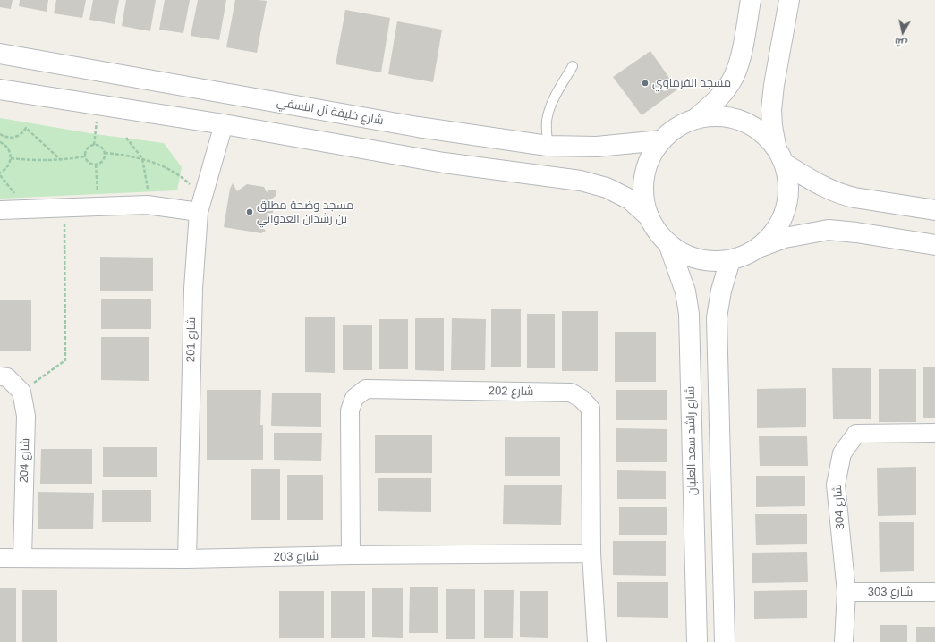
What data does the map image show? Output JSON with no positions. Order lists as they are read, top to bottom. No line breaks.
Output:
{"streets":{"street":["شارع خليفة آل النسفي","شارع 201","شارع 202","شارع راشد سعد العلبان","شارع 204","شارع 304","شارع 203","شارع 303"]},"crossings":[["شارع 201","شارع 203"],["شارع 202","شارع 203"],["شارع 204","شارع 203"],["شارع 304","شارع 303"]],"places":["مسجد الفرماوي","مسجد وضحة مطلق بن رشدان العدواني"],"north":"bottom"}
